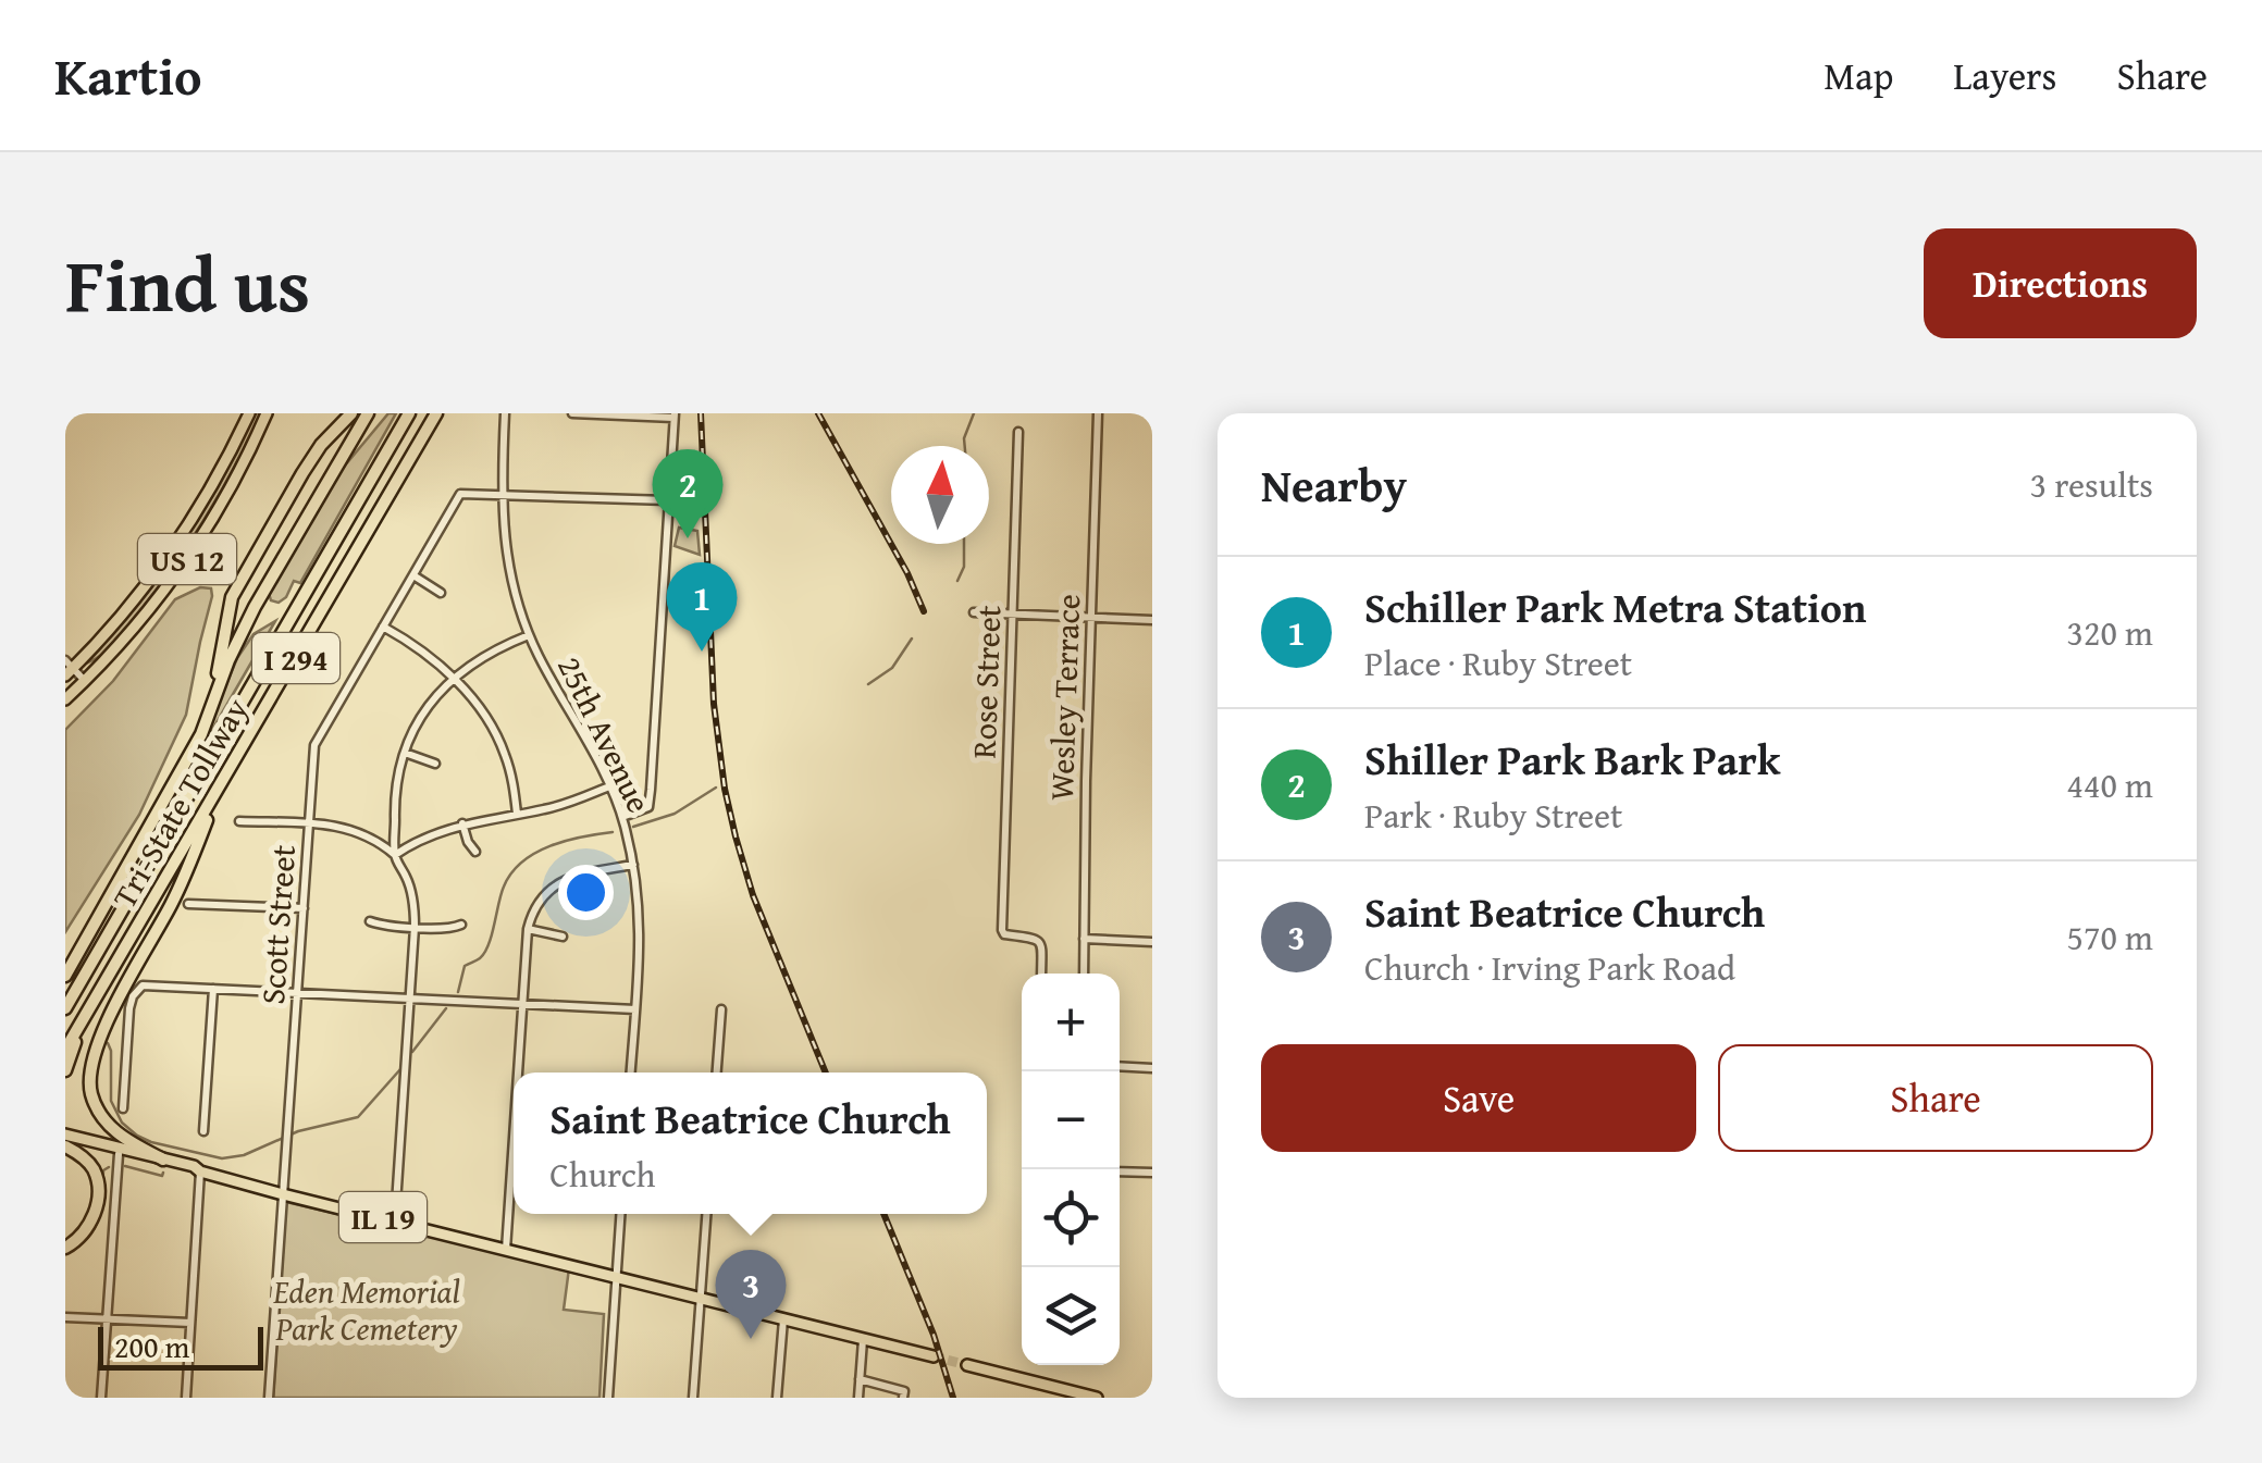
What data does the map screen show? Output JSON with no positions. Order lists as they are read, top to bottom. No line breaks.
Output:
{"streets":{"highway":["I 294","Tri-State Tollway"],"main road":["US 12","IL 19"],"street":["Rose Street","Wesley Terrace","25th Avenue","Scott Street"]},"crossings":[["25th Avenue","Scott Street"],["Scott Street","IL 19"]],"parks":["Eden Memorial Park Cemetery"],"scale_bar":"200 m","north":"top","page":{"header":"Kartio","nav":["Map","Layers","Share"],"title":"Find us","buttons":["Directions",["Save","Share"]],"heading":["Nearby","3 results"],"pins":["2","1","3"],"list":[{"mark":"1","name":"Schiller Park Metra Station","note":"Place · Ruby Street","value":"320 m"},{"mark":"2","name":"Shiller Park Bark Park","note":"Park · Ruby Street","value":"440 m"},{"mark":"3","name":"Saint Beatrice Church","note":"Church · Irving Park Road","value":"570 m"}],"map_buttons":["+","−"],"popup":["Saint Beatrice Church","Church"],"scale":"200 m"}}
